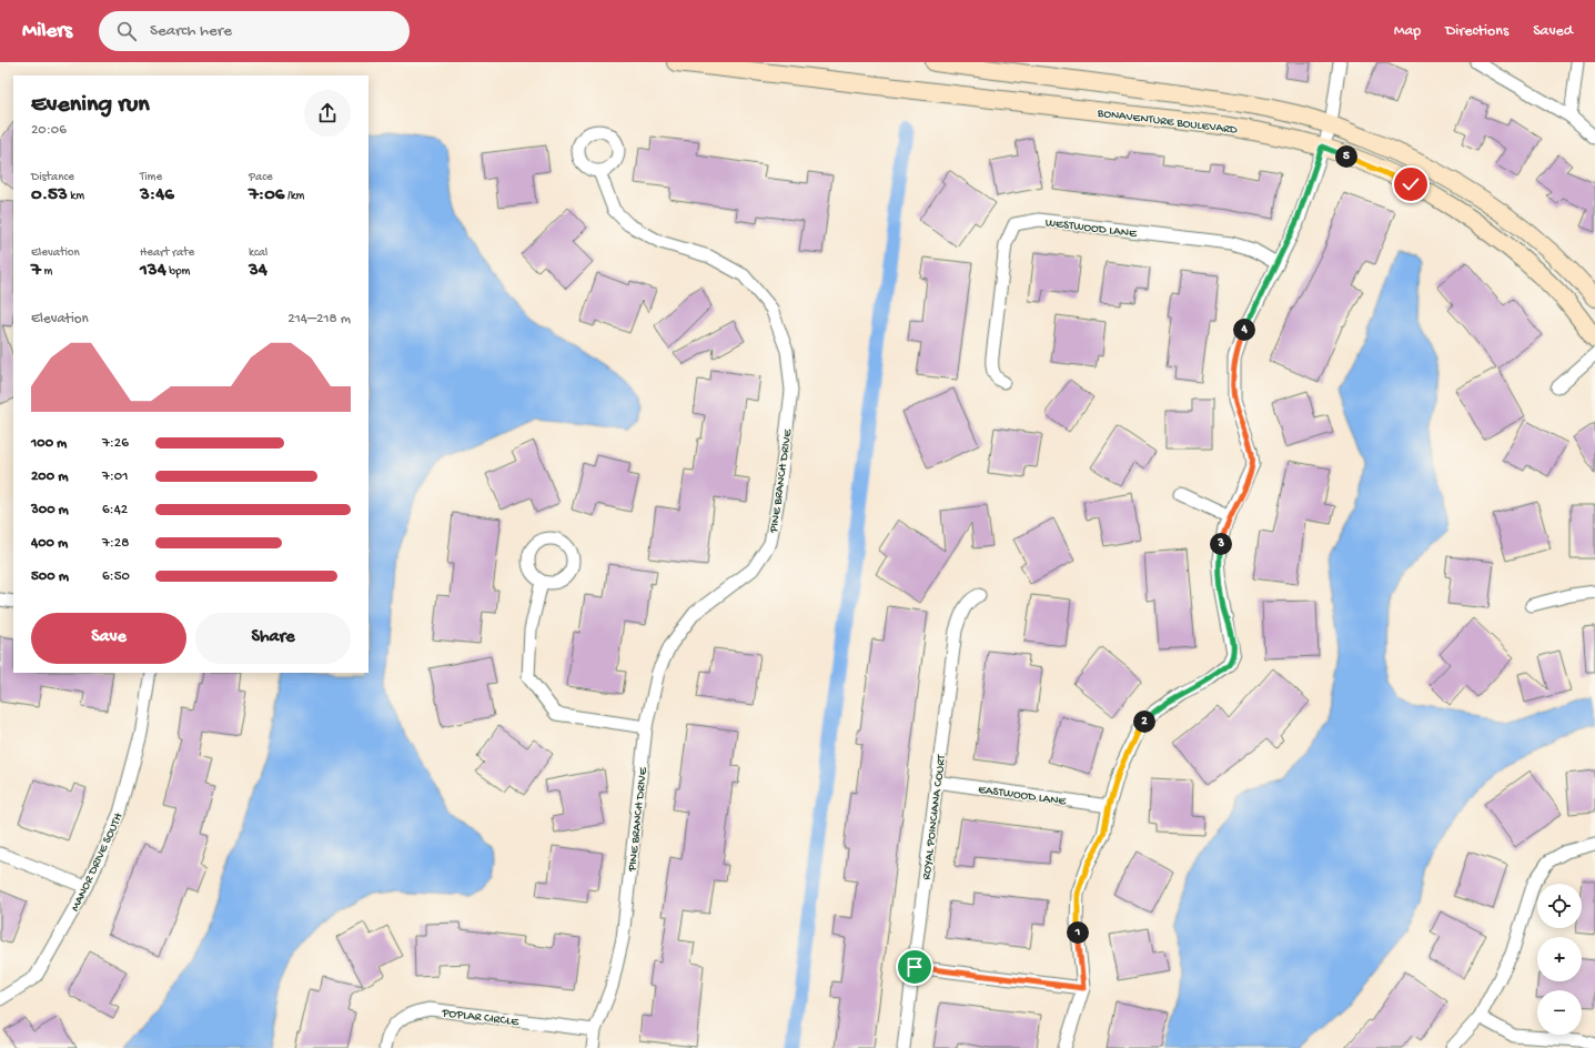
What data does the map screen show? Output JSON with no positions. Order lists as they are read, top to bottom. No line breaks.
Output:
{"streets":{"main road":["BONAVENTURE BOULEVARD"],"street":["WESTWOOD LANE","PINE BRANCH DRIVE","EASTWOOD LANE","ROYAL POINCIANA COURT","MANOR DRIVE SOUTH","POPLAR CIRCLE"]},"crossings":[["PINE BRANCH DRIVE","POPLAR CIRCLE"],["EASTWOOD LANE","ROYAL POINCIANA COURT"]],"page":{"header":"Milers","search":"Search here","nav":["Map","Directions","Saved"],"heading":["Evening run","20:06"],"pins":["5","4","3","2","1"],"stats":[["Distance","0.53 km"],["Time","3:46"],["Pace","7:06 /km"],["Elevation","7 m"],["Heart rate","134 bpm"],["kcal","34"]],"chart":["Elevation","214–218 m"],"list":[{"name":"100 m","note":"7:26"},{"name":"200 m","note":"7:01"},{"name":"300 m","note":"6:42"},{"name":"400 m","note":"7:28"},{"name":"500 m","note":"6:50"}],"buttons":["Save","Share"],"map_buttons":["+","−"]}}
